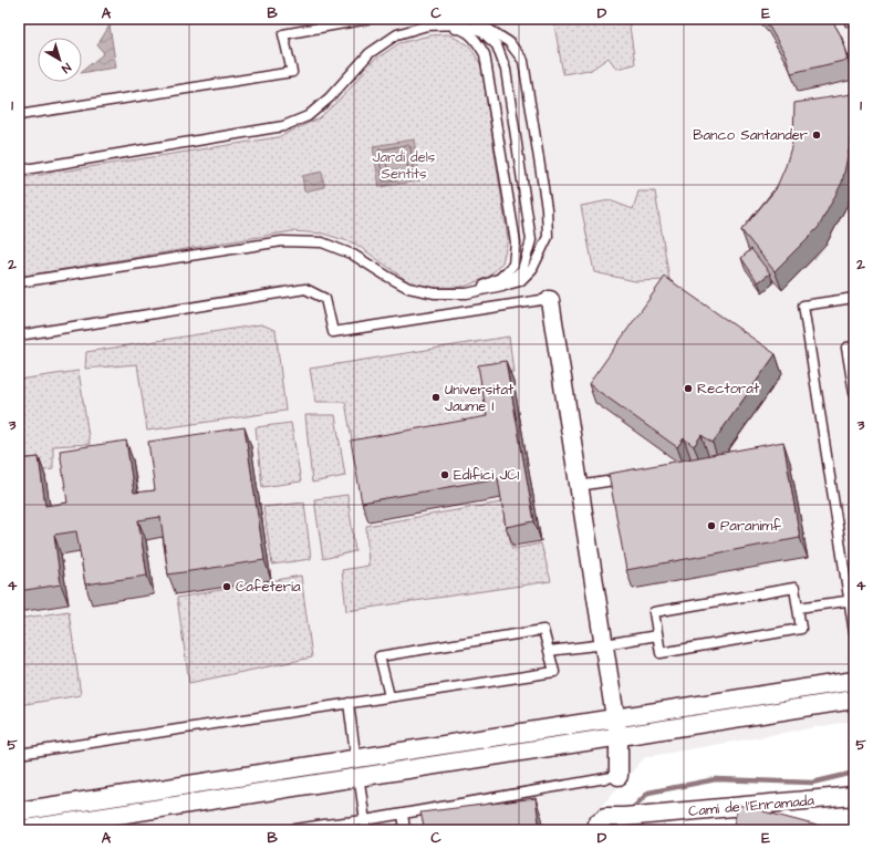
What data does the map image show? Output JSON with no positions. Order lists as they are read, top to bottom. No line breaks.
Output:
{"streets":{"street":["Camí de l'Enramada"]},"parks":["Jardí dels Sentits"],"places":["Banco Santander","Rectorat","Universitat Jaume I","Edifici JC1","Paranimf","Cafetería"],"north":"bottom right","grid":{"columns":["A","B","C","D","E"],"rows":["1","2","3","4","5"]}}
